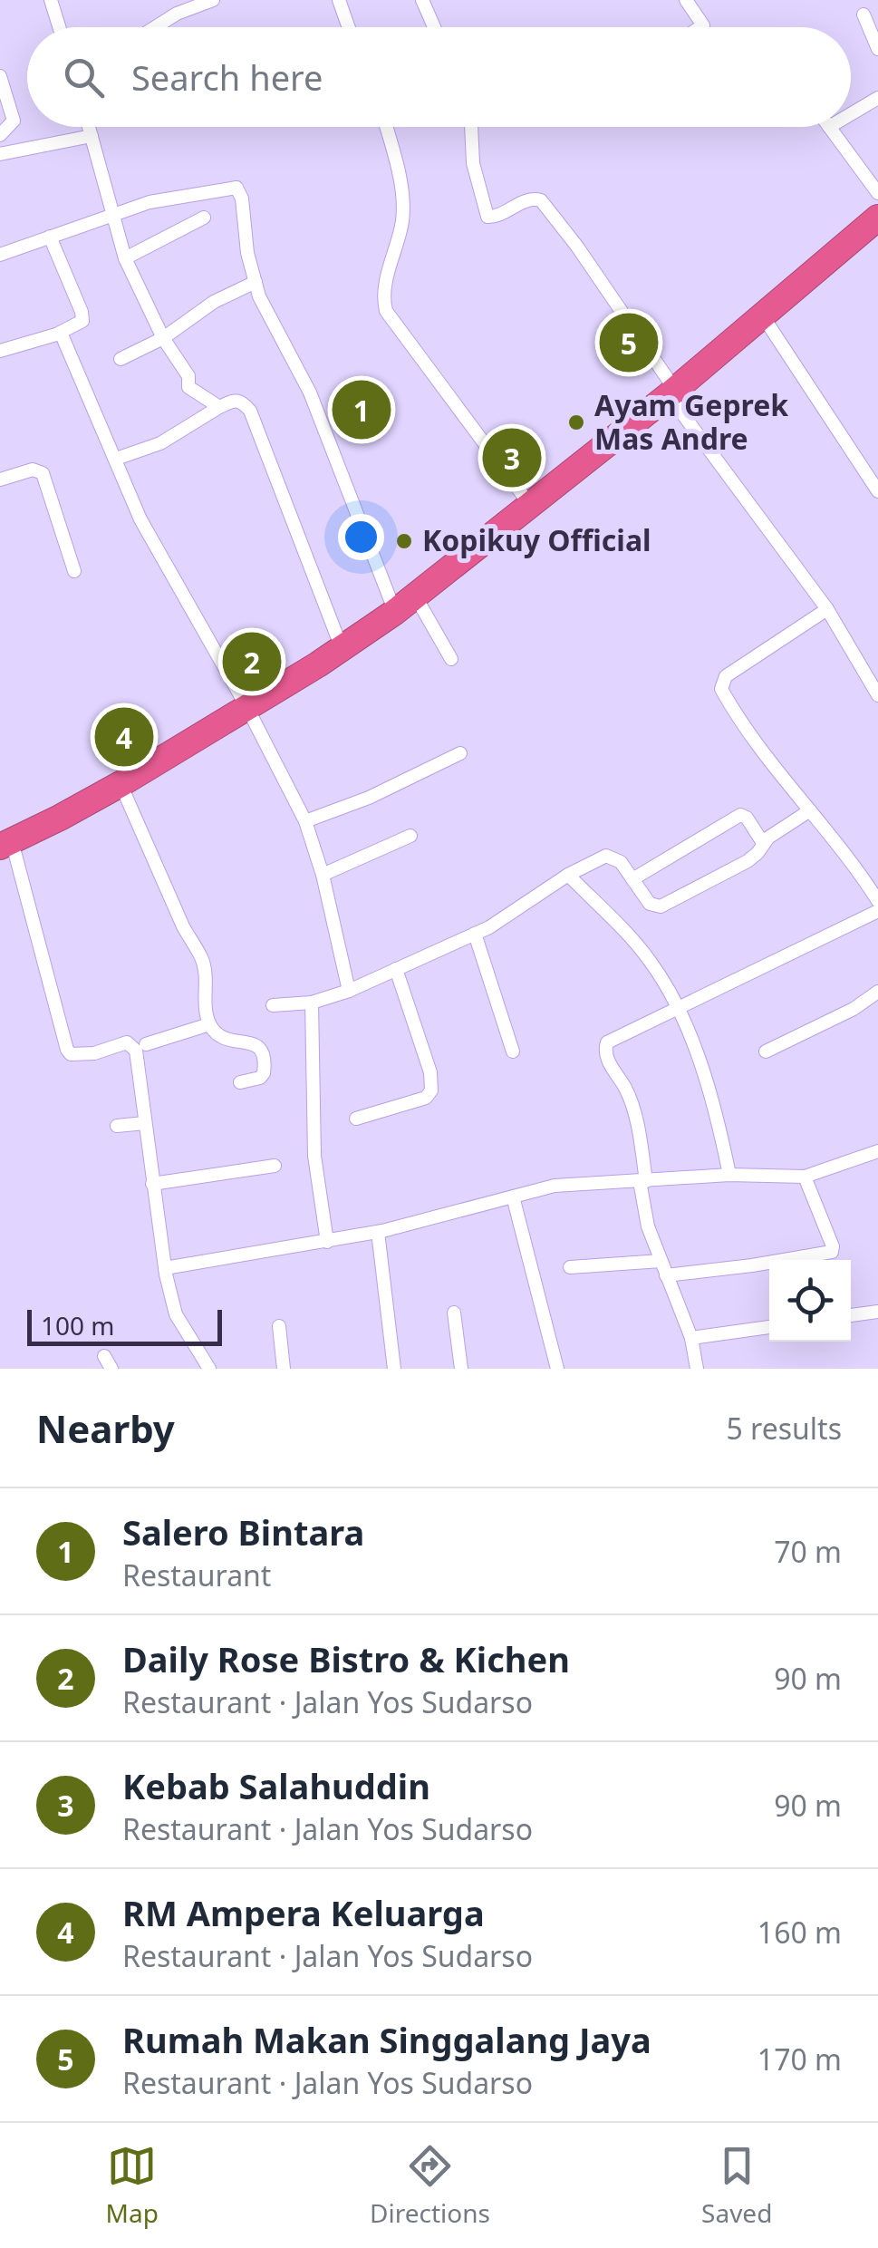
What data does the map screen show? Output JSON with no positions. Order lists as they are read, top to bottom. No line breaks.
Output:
{"places":["Ayam Geprek Mas Andre","Kopikuy Official"],"scale_bar":"100 m","page":{"search":"Search here","pins":["5","1","3","2","4"],"scale":"100 m","heading":["Nearby","5 results"],"list":[{"mark":"1","name":"Salero Bintara","note":"Restaurant","value":"70 m"},{"mark":"2","name":"Daily Rose Bistro & Kichen","note":"Restaurant · Jalan Yos Sudarso","value":"90 m"},{"mark":"3","name":"Kebab Salahuddin","note":"Restaurant · Jalan Yos Sudarso","value":"90 m"},{"mark":"4","name":"RM Ampera Keluarga","note":"Restaurant · Jalan Yos Sudarso","value":"160 m"},{"mark":"5","name":"Rumah Makan Singgalang Jaya","note":"Restaurant · Jalan Yos Sudarso","value":"170 m"}],"nav":["Map","Directions","Saved"]}}
